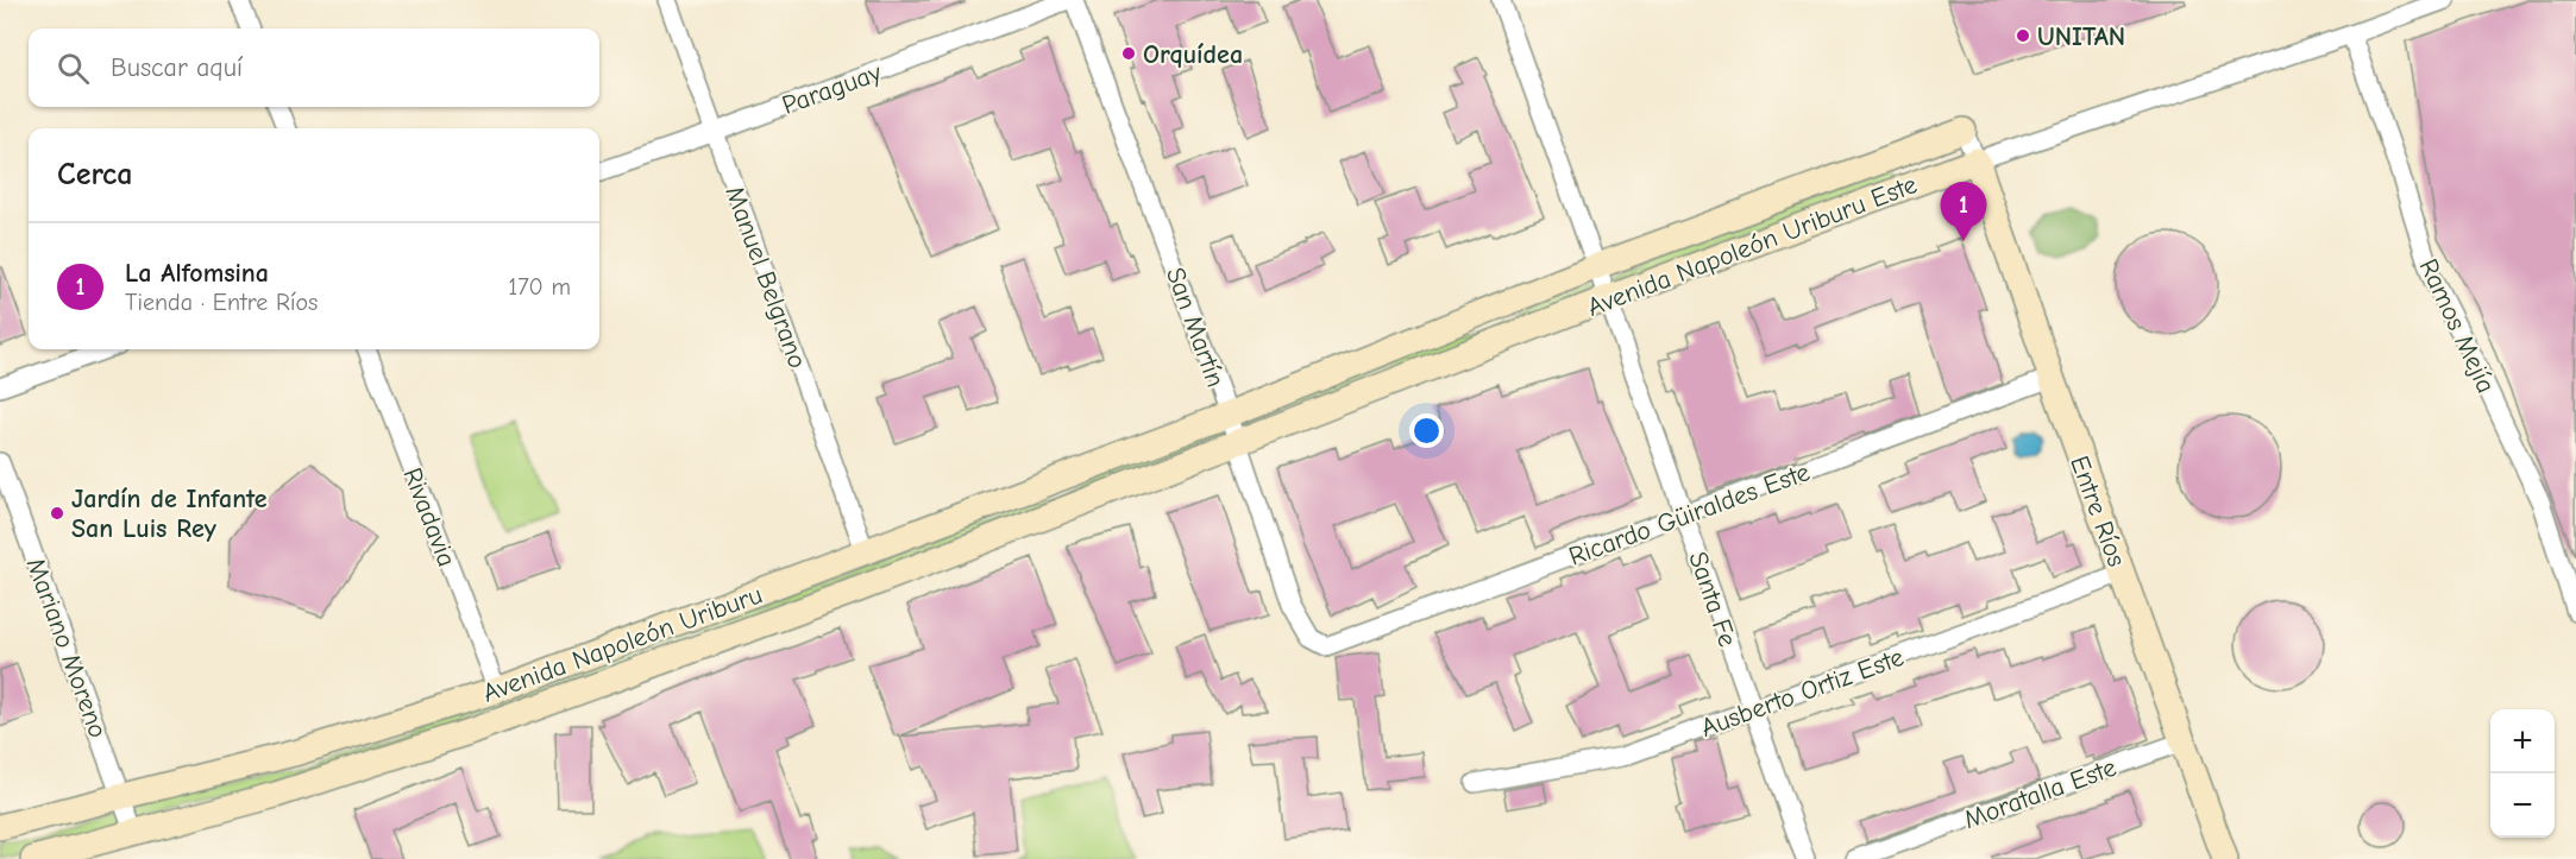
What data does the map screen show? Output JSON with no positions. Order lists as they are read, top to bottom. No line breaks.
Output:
{"streets":{"main road":["Avenida Napoleón Uriburu Este","Entre Ríos","Avenida Napoleón Uriburu"],"street":["Paraguay","Manuel Belgrano","Ramos Mejía","San Martín","Ricardo Güiraldes Este","Rivadavia","Santa Fe","Mariano Moreno","Ausberto Ortiz Este","Moratalla Este"]},"crossings":[["Paraguay","Manuel Belgrano"],["Avenida Napoleón Uriburu Este","Ramos Mejía"],["Avenida Napoleón Uriburu Este","San Martín"],["Avenida Napoleón Uriburu Este","Entre Ríos"],["Avenida Napoleón Uriburu Este","Santa Fe"],["Avenida Napoleón Uriburu Este","Avenida Napoleón Uriburu"],["Manuel Belgrano","Avenida Napoleón Uriburu"],["San Martín","Ricardo Güiraldes Este"],["San Martín","Avenida Napoleón Uriburu"],["Entre Ríos","Ricardo Güiraldes Este"],["Entre Ríos","Ausberto Ortiz Este"],["Entre Ríos","Moratalla Este"],["Ricardo Güiraldes Este","Santa Fe"],["Rivadavia","Avenida Napoleón Uriburu"],["Santa Fe","Ausberto Ortiz Este"],["Avenida Napoleón Uriburu","Mariano Moreno"]],"places":["UNITAN","Orquídea","Jardín de Infante San Luis Rey"],"page":{"search":"Buscar aquí","heading":"Cerca","pins":"1","list":[{"mark":"1","name":"La Alfomsina","note":"Tienda · Entre Ríos","value":"170 m"}],"map_buttons":["+","−"]}}
